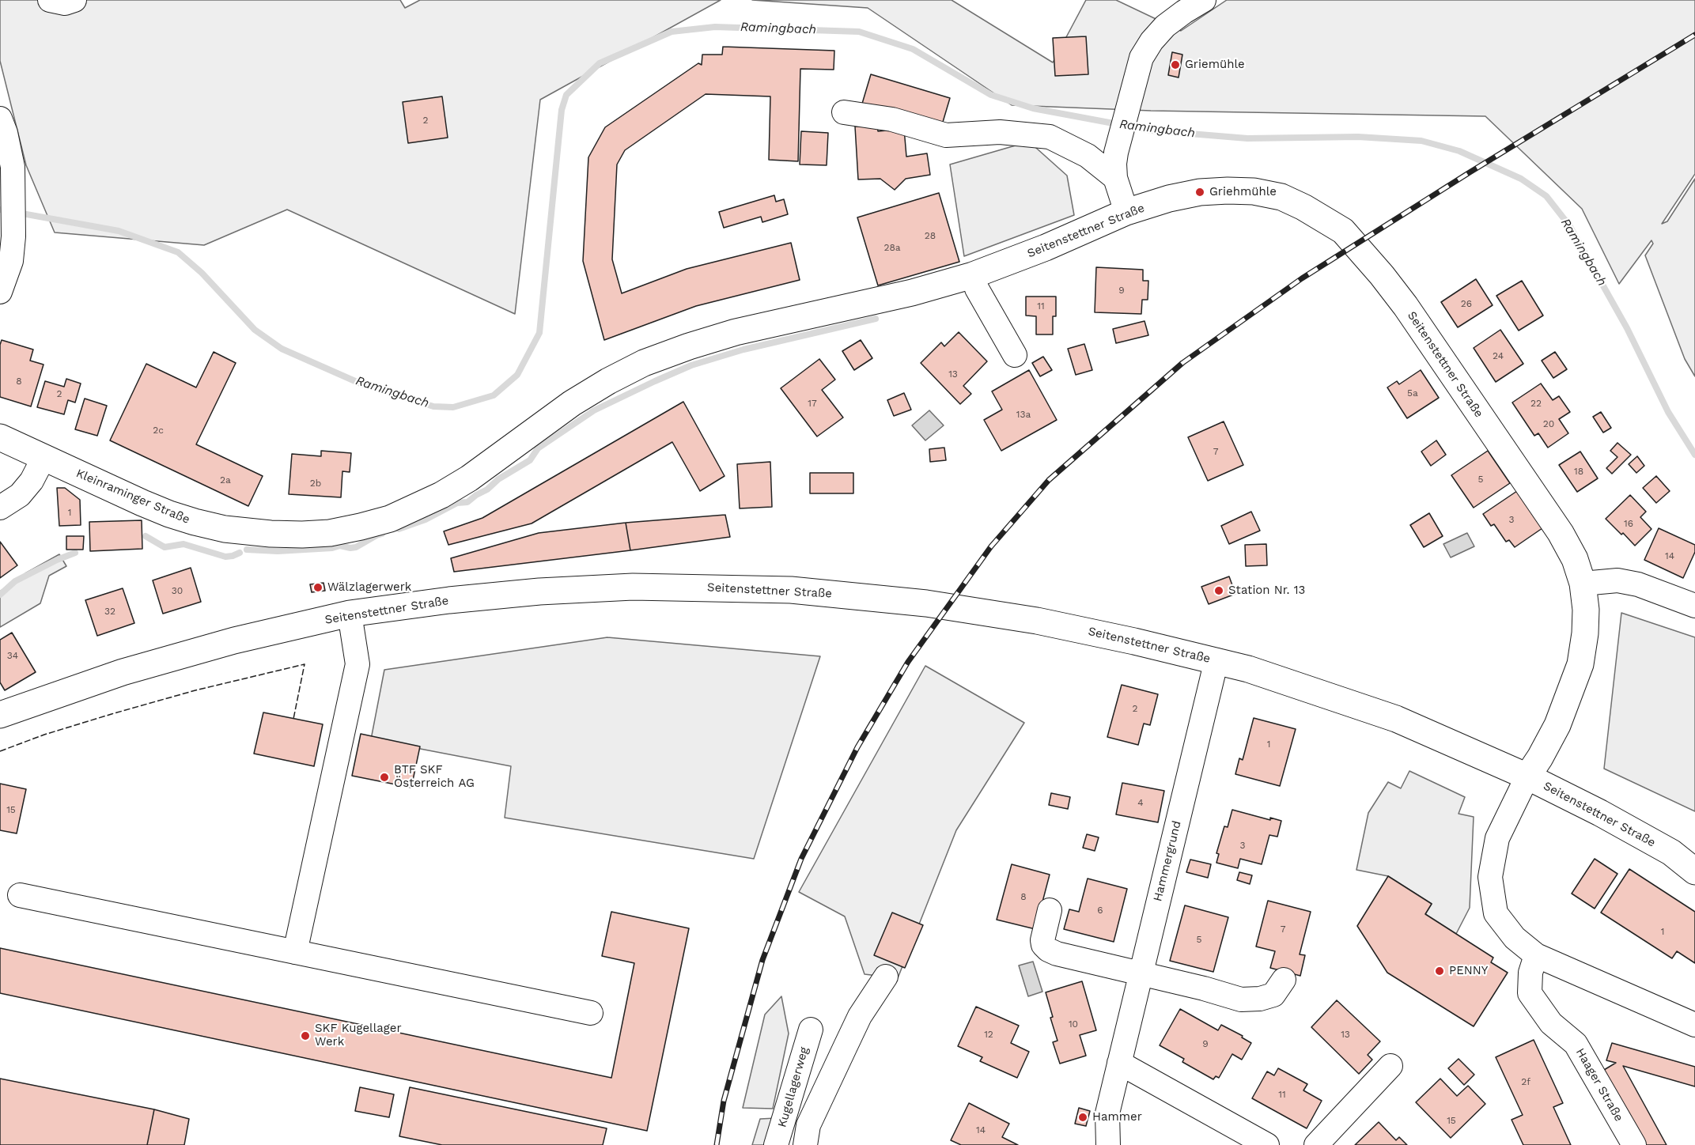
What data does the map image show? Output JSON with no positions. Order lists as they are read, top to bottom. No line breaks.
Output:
{"streets":{"main road":["Seitenstettner Straße","Kleinraminger Straße"],"street":["Hammergrund","Haager Straße","Kugellagerweg"]},"crossings":[["Seitenstettner Straße","Kleinraminger Straße"],["Seitenstettner Straße","Hammergrund"]],"water":["Ramingbach"],"places":["Griemühle","Griehmühle","Wälzlagerwerk","Station Nr. 13","BTF SKF Österreich AG","PENNY","SKF Kugellager Werk","Hammer"],"house_numbers":["2","28","28a","9","26","11","24","13","8","5a","2","17","22","13a","20","2c","7","18","5","2a","2b","1","3","16","14","30","32","34","2","1","4","15","3","8","6","7","1","5","10","12","13","9","2f","11","15","14"]}
